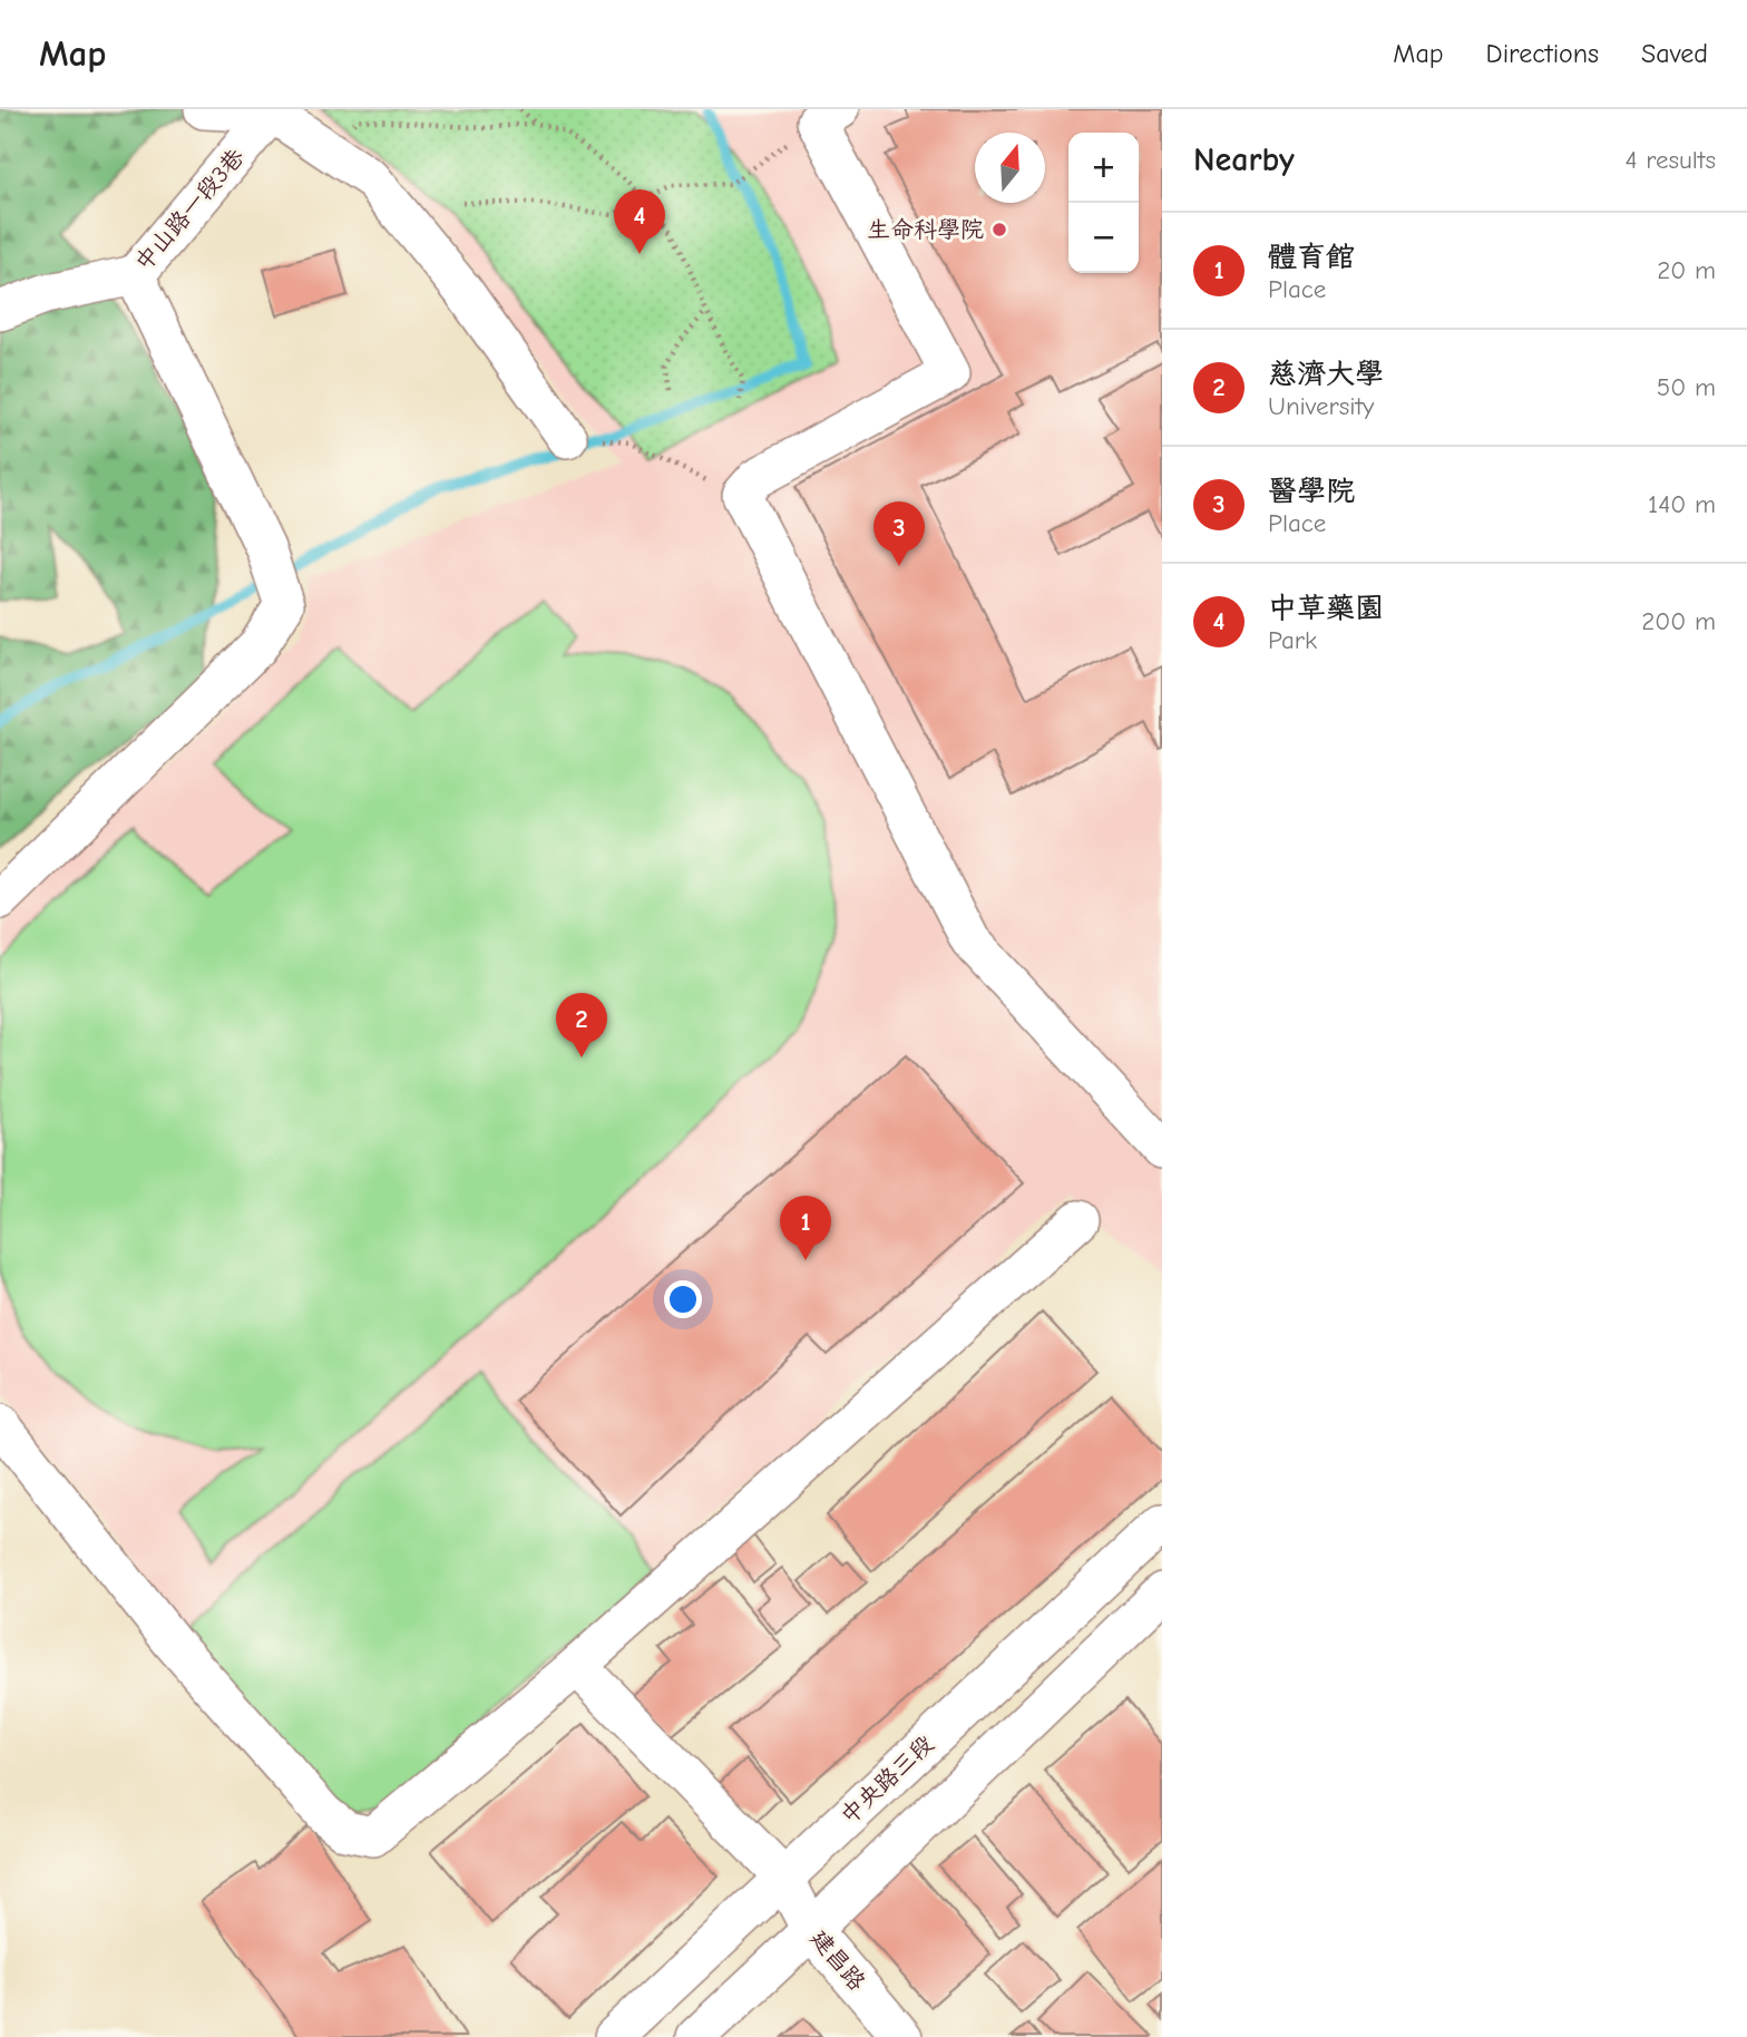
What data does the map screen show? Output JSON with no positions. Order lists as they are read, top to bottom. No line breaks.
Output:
{"streets":{"street":["中山路一段3巷","中央路三段","建昌路"]},"crossings":[["中央路三段","建昌路"]],"places":["生命科學院"],"north":"top","page":{"header":"Map","nav":["Map","Directions","Saved"],"heading":["Nearby","4 results"],"map_buttons":["+","−"],"pins":["4","3","2","1"],"list":[{"mark":"1","name":"體育館","note":"Place","value":"20 m"},{"mark":"2","name":"慈濟大學","note":"University","value":"50 m"},{"mark":"3","name":"醫學院","note":"Place","value":"140 m"},{"mark":"4","name":"中草藥園","note":"Park","value":"200 m"}]}}
